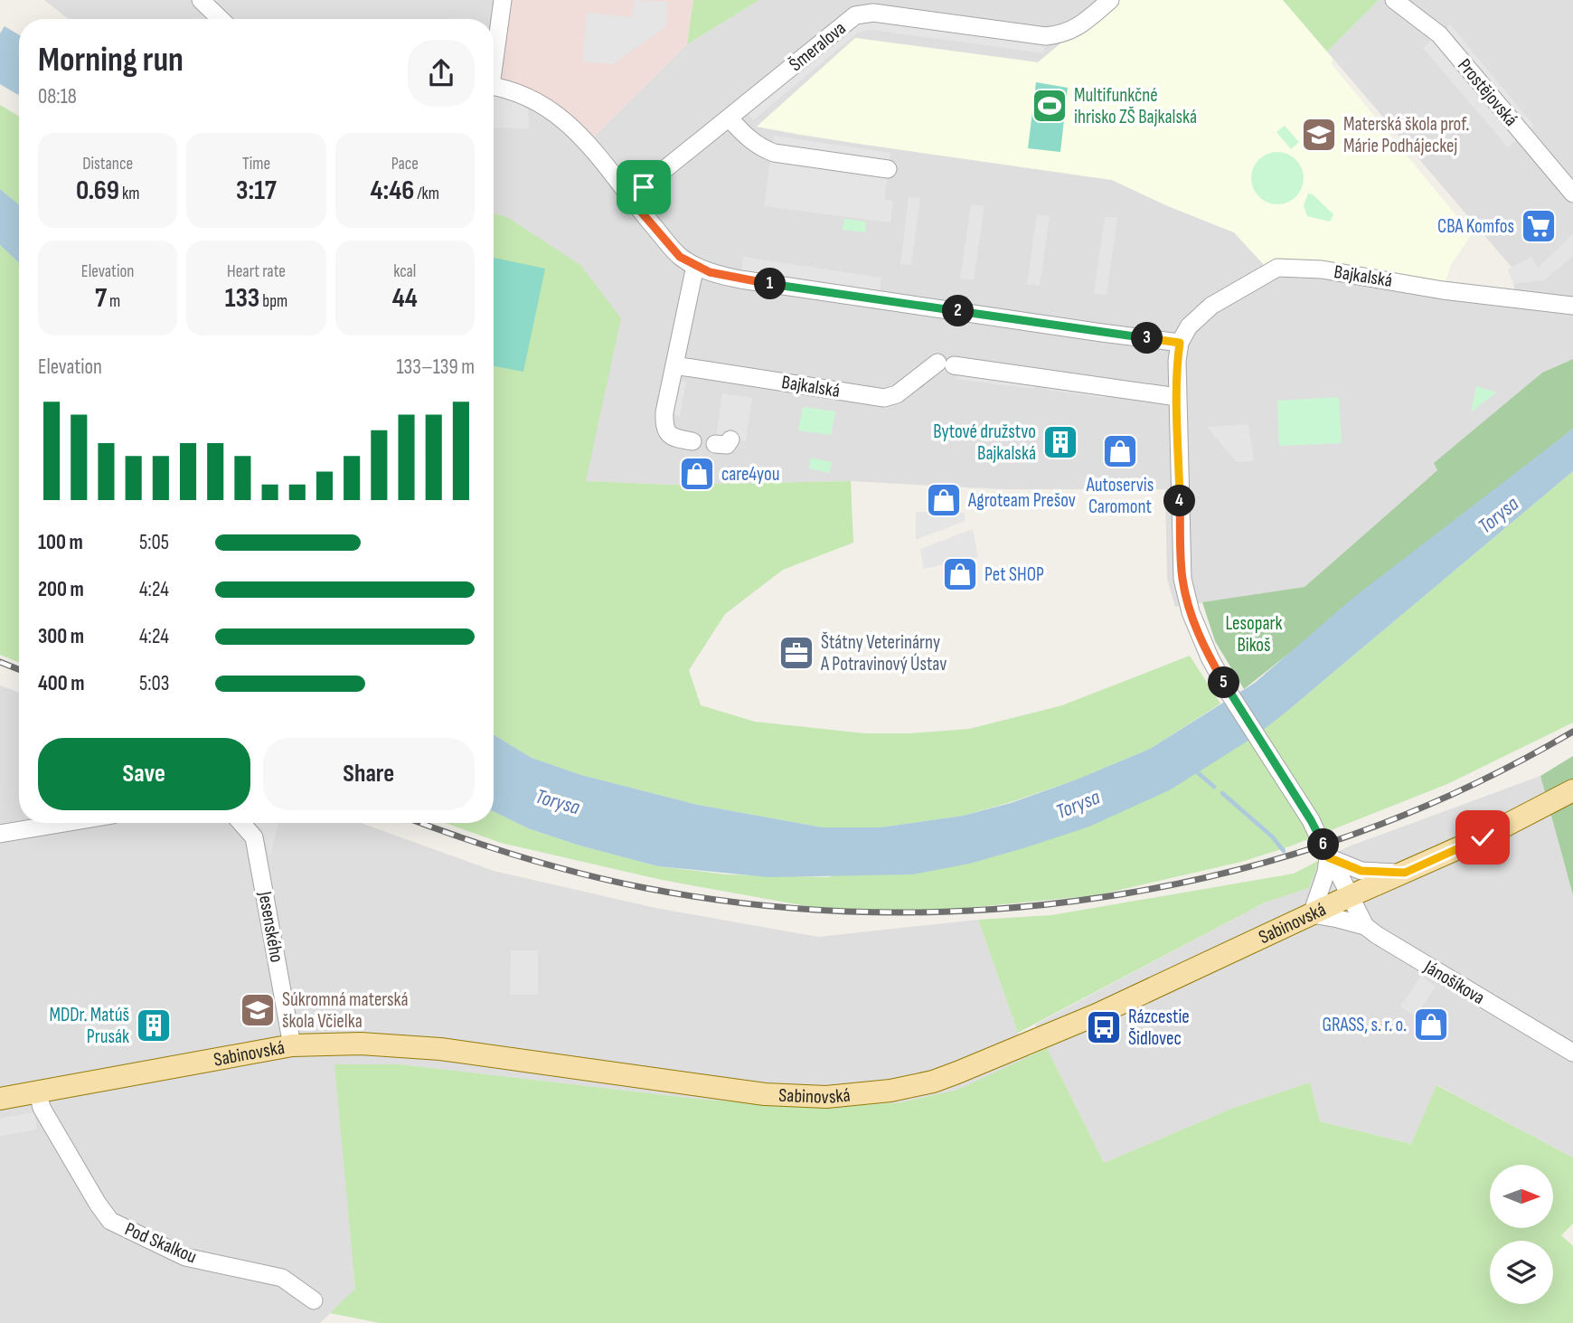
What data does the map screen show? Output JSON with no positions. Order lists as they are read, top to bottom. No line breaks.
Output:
{"streets":{"main road":["Sabinovská"],"street":["Šmeralova","Prostějovská","Bajkalská","Jesenského","Jánošíkova","Pod Skalkou"]},"crossings":[["Sabinovská","Jesenského"],["Sabinovská","Jánošíkova"],["Sabinovská","Pod Skalkou"]],"water":["Torysa"],"parks":["Lesopark Bikoš"],"places":{"sports":["Multifunkčné ihrisko ZŠ Bajkalská"],"school or university":["Materská škola prof. Márie Podhájeckej","Súkromná materská škola Včielka"],"supermarket":["CBA Komfos"],"building":["Bytové družstvo Bajkalská","MDDr. Matúš Prusák"],"shop":["Autoservis Caromont","care4you","Agroteam Prešov","Pet SHOP","GRASS, s. r. o."],"office":["Štátny Veterinárny A Potravinový Ústav"],"bus stop":["Rázcestie Šidlovec"]},"north":"right","page":{"heading":["Morning run","08:18"],"stats":[["Distance","0.69 km"],["Time","3:17"],["Pace","4:46 /km"],["Elevation","7 m"],["Heart rate","133 bpm"],["kcal","44"]],"pins":["1","2","3","4","5","6"],"chart":["Elevation","133–139 m"],"list":[{"name":"100 m","note":"5:05"},{"name":"200 m","note":"4:24"},{"name":"300 m","note":"4:24"},{"name":"400 m","note":"5:03"}],"buttons":["Save","Share"]}}
